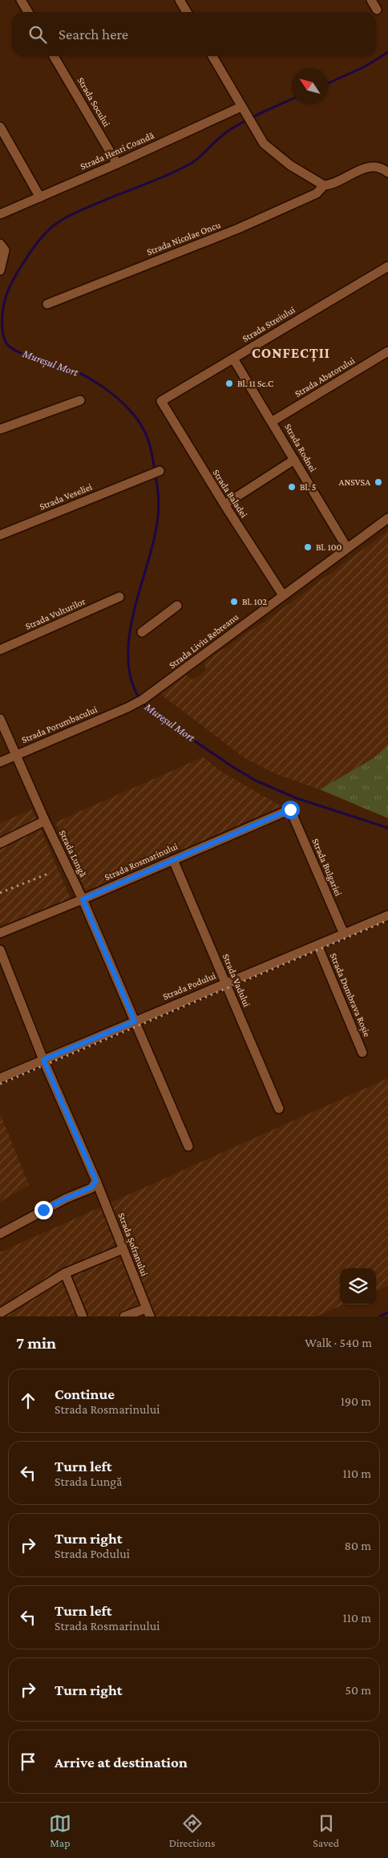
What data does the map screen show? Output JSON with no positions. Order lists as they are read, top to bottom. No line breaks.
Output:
{"streets":{"street":["Strada Socului","Strada Henri Coandă","Strada Nicolae Oncu","Strada Streiului","Strada Abatorului","Strada Rodnei","Strada Baladei","Strada Veseliei","Strada Vulturilor","Strada Liviu Rebreanu","Strada Porumbacului","Strada Lungă","Strada Rosmarinului","Strada Bulgariei","Strada Vadului","Strada Podului","Strada Dumbrava Roșie","Strada Șofranului"]},"crossings":[["Strada Socului","Strada Henri Coandă"],["Strada Streiului","Strada Rodnei"],["Strada Streiului","Strada Baladei"],["Strada Abatorului","Strada Rodnei"],["Strada Rodnei","Strada Liviu Rebreanu"],["Strada Baladei","Strada Liviu Rebreanu"],["Strada Liviu Rebreanu","Strada Porumbacului"],["Strada Porumbacului","Strada Lungă"],["Strada Lungă","Strada Rosmarinului"],["Strada Lungă","Strada Podului"],["Strada Rosmarinului","Strada Bulgariei"],["Strada Rosmarinului","Strada Vadului"],["Strada Bulgariei","Strada Podului"],["Strada Vadului","Strada Podului"],["Strada Podului","Strada Dumbrava Roșie"]],"districts":["CONFECȚII"],"water":["Mureșul Mort"],"places":["Bl. 11 Sc.C","ANSVSA","Bl. 5","Bl. 100","Bl. 102"],"north":"top left","page":{"search":"Search here","heading":["7 min","Walk · 540 m"],"list":[["Continue","Strada Rosmarinului","190 m"],["Turn left","Strada Lungă","110 m"],["Turn right","Strada Podului","80 m"],["Turn left","Strada Rosmarinului","110 m"],["Turn right","50 m"],"Arrive at destination"],"nav":["Map","Directions","Saved"]}}
